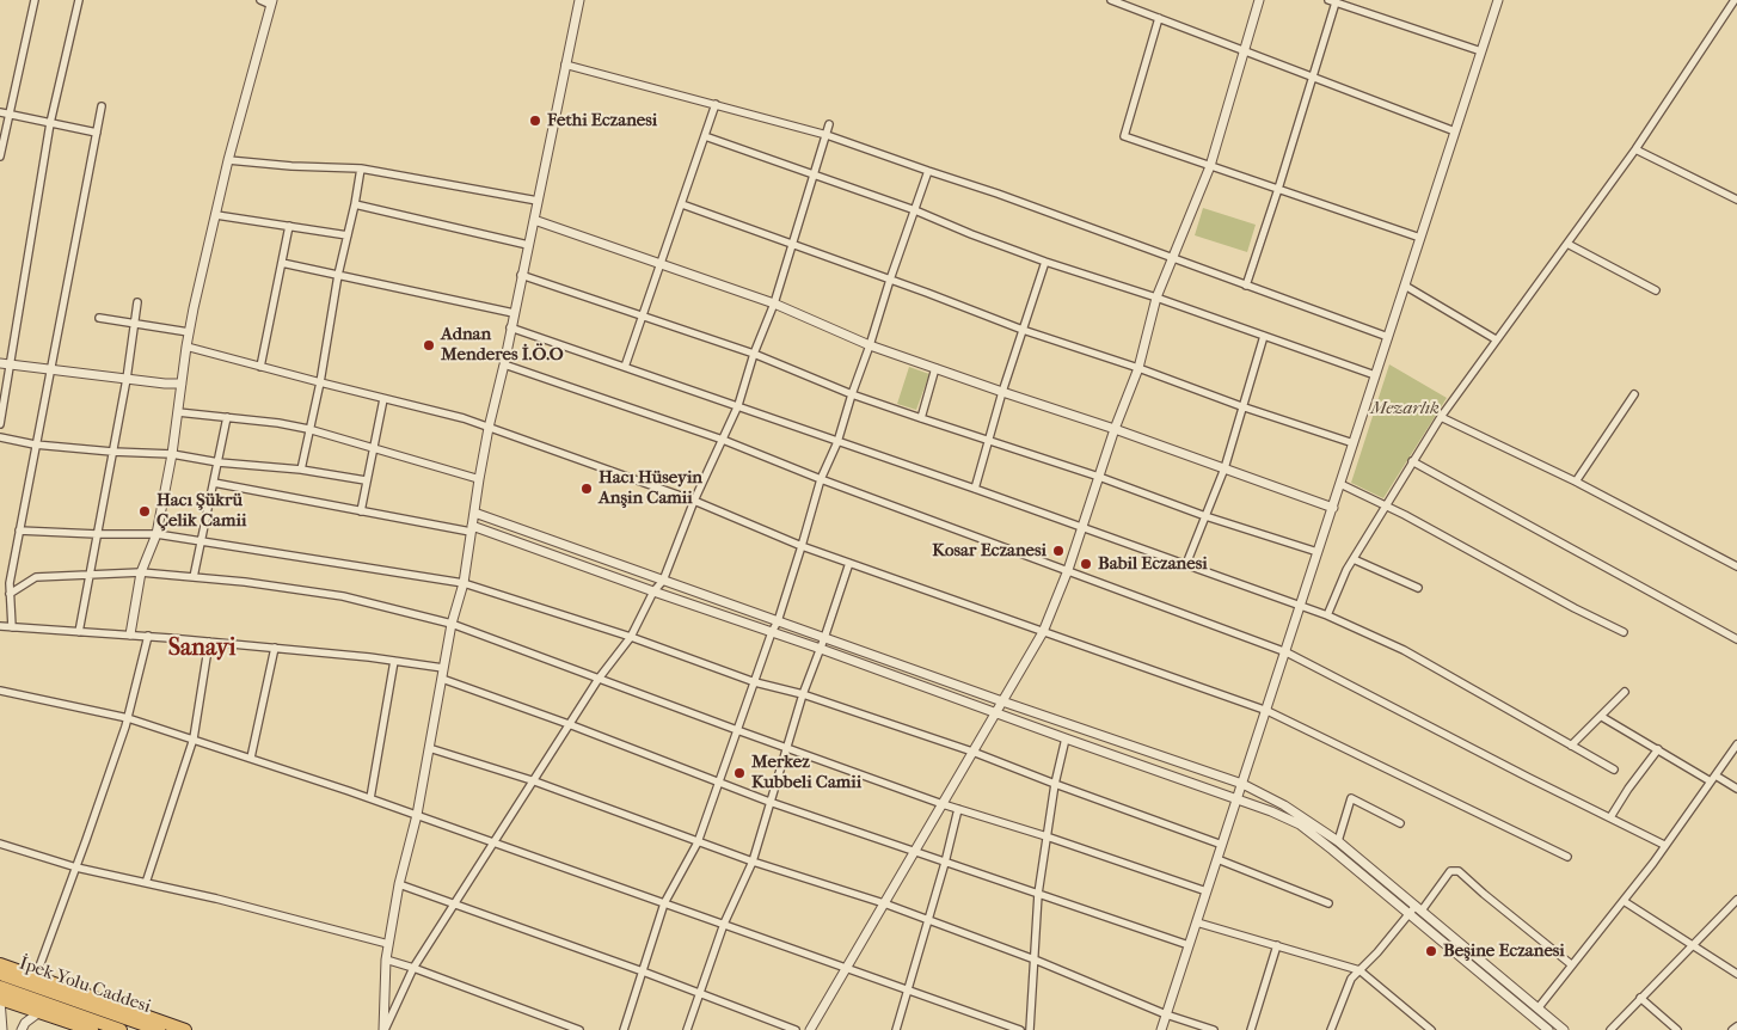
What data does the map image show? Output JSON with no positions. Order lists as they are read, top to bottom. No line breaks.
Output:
{"streets":{"highway":["İpek Yolu Caddesi"]},"districts":["Sanayi"],"parks":["Mezarlık"],"places":["Fethi Eczanesi","Adnan Menderes İ.Ö.O","Hacı Hüseyin Anşin Camii","Hacı Şükrü Çelik Camii","Kosar Eczanesi","Babil Eczanesi","Merkez Kubbeli Camii","Beşine Eczanesi"]}
